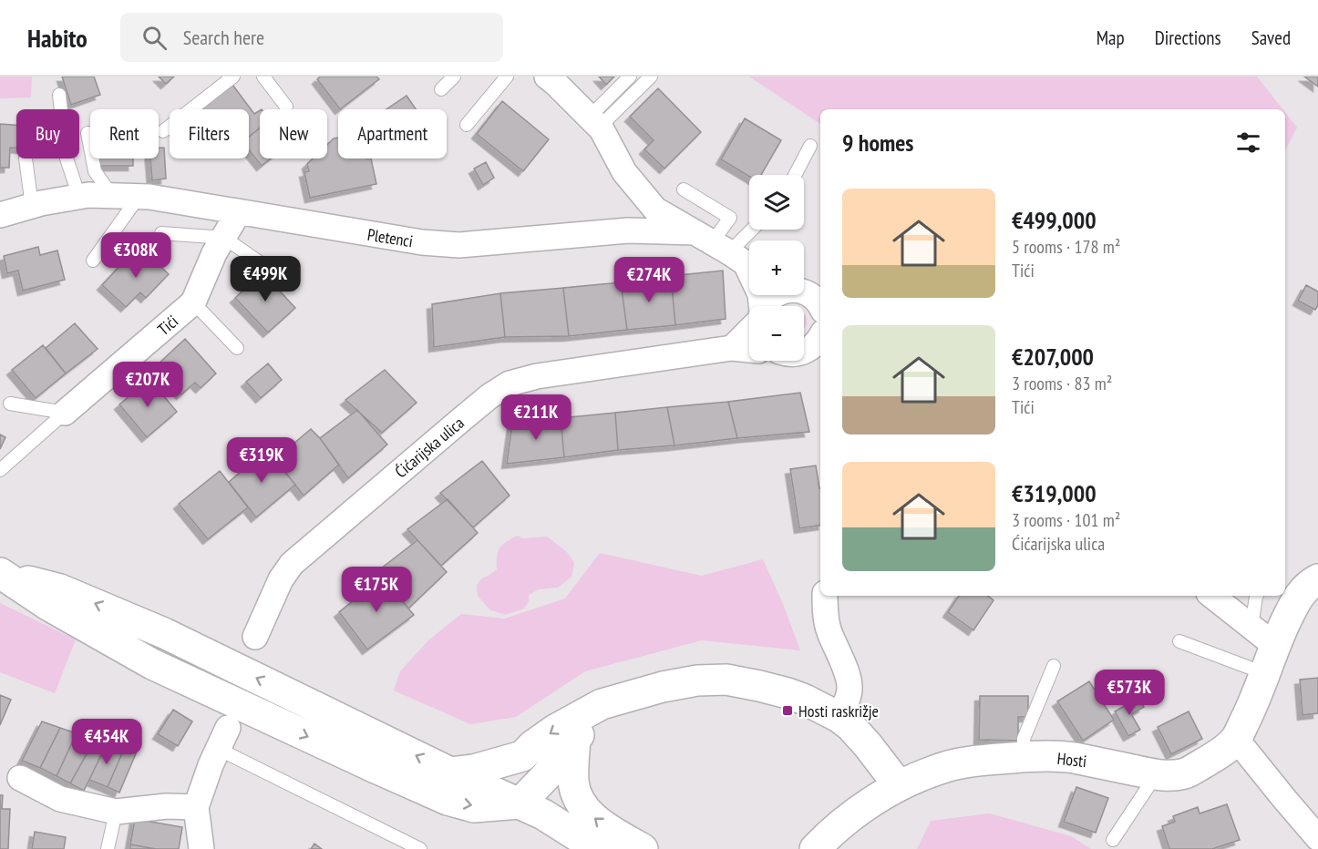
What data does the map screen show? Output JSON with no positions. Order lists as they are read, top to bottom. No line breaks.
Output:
{"streets":{"main road":["Hosti"],"street":["Pletenci","Tići","Ćićarijska ulica"]},"crossings":[["Pletenci","Tići"]],"places":{"transit":["Hosti raskrižje"]},"page":{"header":"Habito","search":"Search here","nav":["Map","Directions","Saved"],"chip":["Buy","Rent","Filters","New","Apartment"],"heading":"9 homes","map_buttons":["+","−"],"list":[{"name":"€499,000","note":"5 rooms · 178 m² · Tići"},{"name":"€207,000","note":"3 rooms · 83 m² · Tići"},{"name":"€319,000","note":"3 rooms · 101 m² · Ćićarijska ulica"}],"price":["€308K","€499K","€274K","€207K","€211K","€319K","€175K","€573K","€454K"]}}
